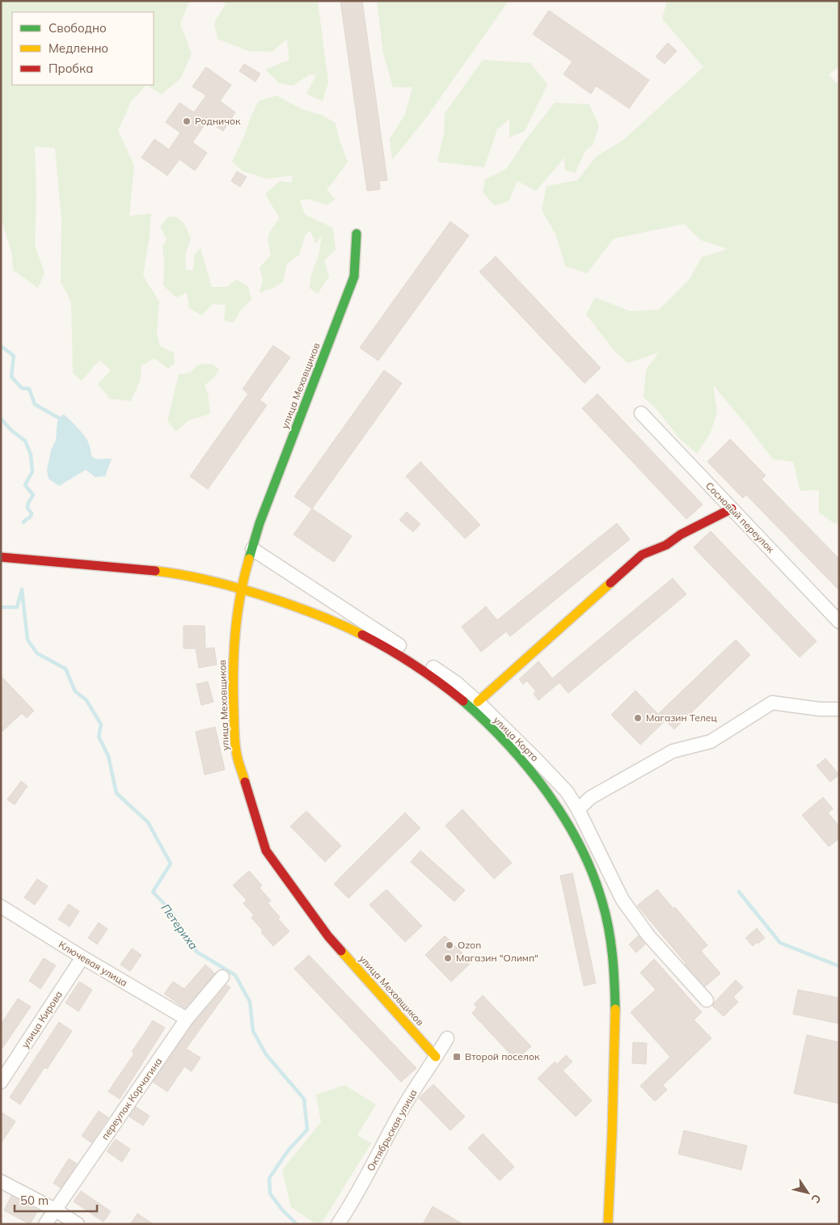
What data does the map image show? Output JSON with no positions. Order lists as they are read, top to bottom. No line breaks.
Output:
{"streets":{"street":["улица Меховщиков","Сосновый переулок","улица Корто","Ключевая улица","улица Кирова","переулок Корчагина","Октябрьская улица"]},"crossings":[["улица Меховщиков","улица Корто"],["улица Меховщиков","Октябрьская улица"],["Ключевая улица","улица Кирова"],["Ключевая улица","переулок Корчагина"]],"water":["Петериха"],"places":{"other":["Родничок","Магазин Телец","Ozon","Магазин \"Олимп\""],"transit":["Второй поселок"]},"legend":["Свободно","Медленно","Пробка"],"scale_bar":"50 m","north":"bottom right"}
